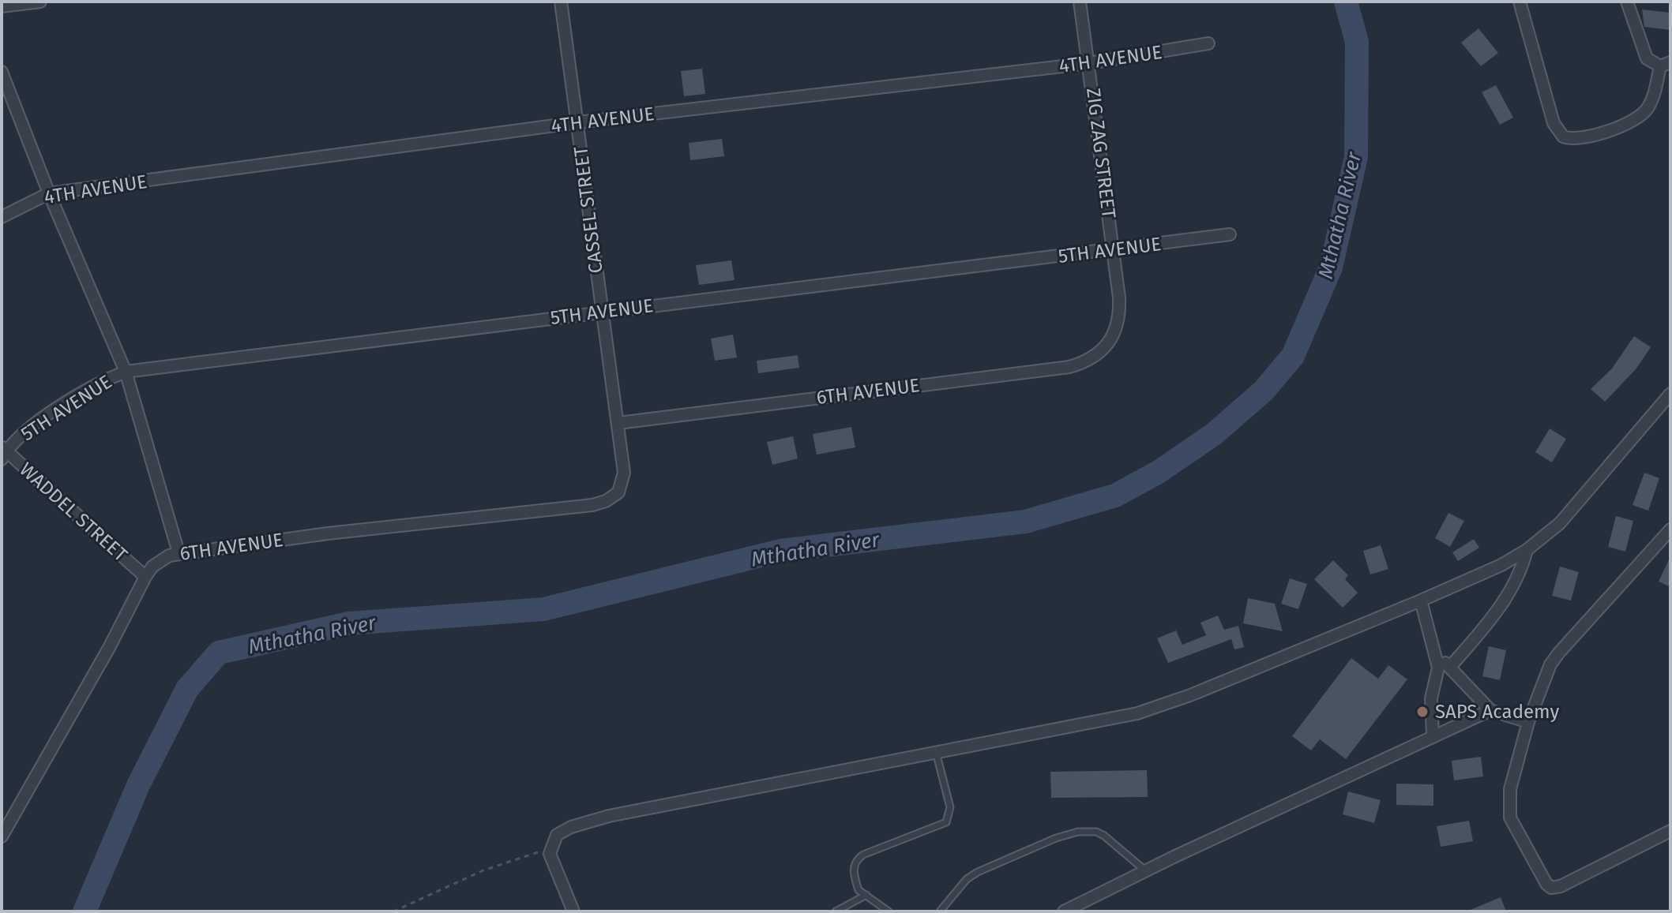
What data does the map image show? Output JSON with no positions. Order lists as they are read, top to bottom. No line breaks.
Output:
{"streets":{"street":["4TH AVENUE","ZIG ZAG STREET","CASSEL STREET","5TH AVENUE","6TH AVENUE","WADDEL STREET"]},"crossings":[["4TH AVENUE","ZIG ZAG STREET"],["4TH AVENUE","CASSEL STREET"],["ZIG ZAG STREET","5TH AVENUE"],["ZIG ZAG STREET","6TH AVENUE"],["CASSEL STREET","5TH AVENUE"],["CASSEL STREET","6TH AVENUE"],["5TH AVENUE","WADDEL STREET"],["6TH AVENUE","WADDEL STREET"]],"water":["Mthatha River"],"places":["SAPS Academy"]}
